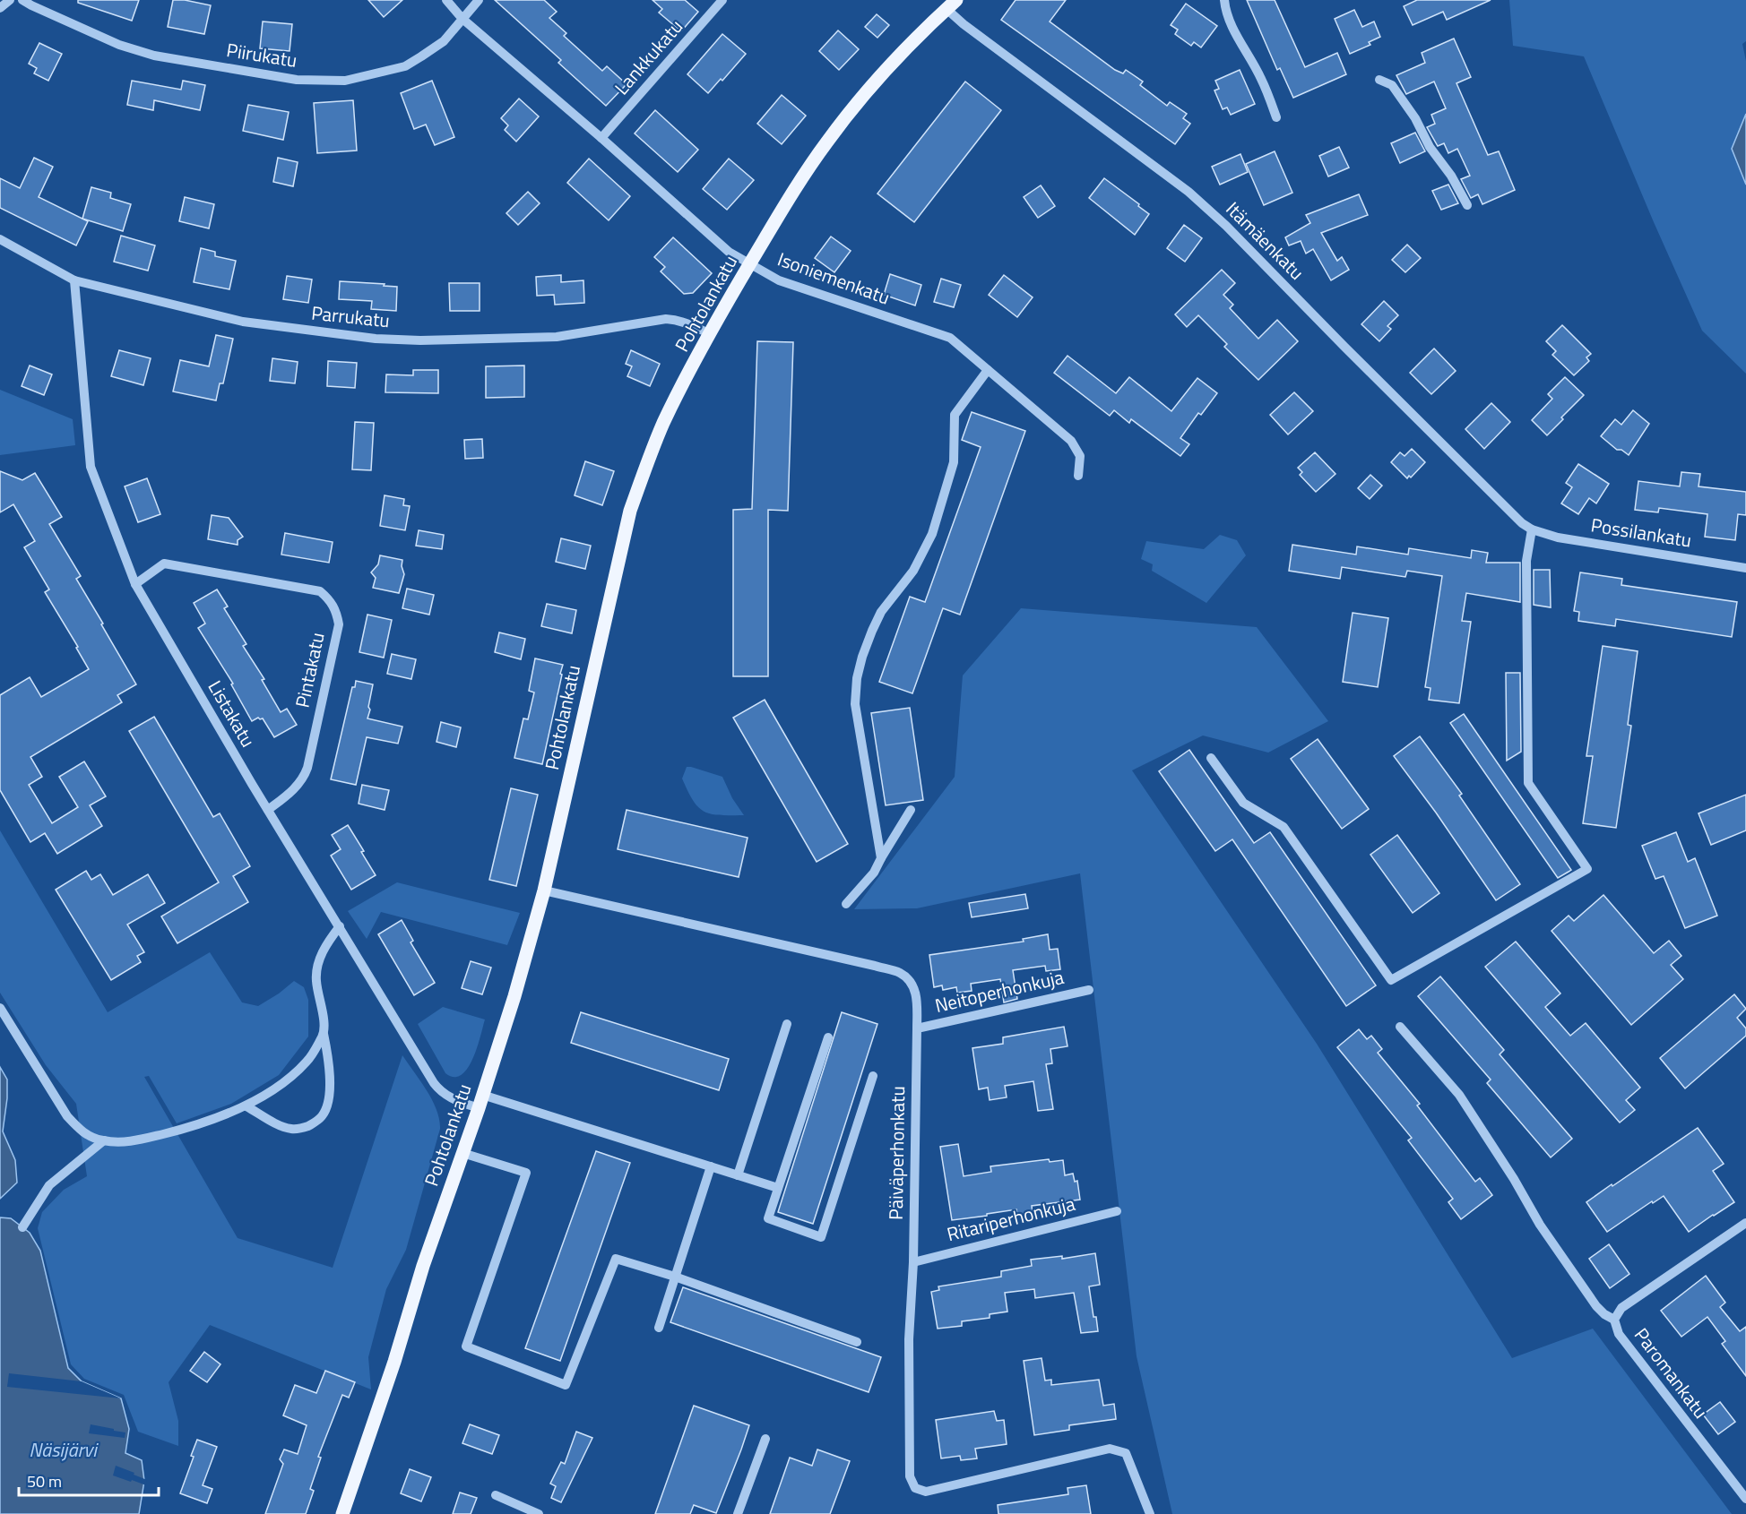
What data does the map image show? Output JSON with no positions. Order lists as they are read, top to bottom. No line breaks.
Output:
{"streets":{"main road":["Pohtolankatu"],"street":["Piirukatu","Lankkukatu","Itämäenkatu","Isoniemenkatu","Parrukatu","Possilankatu","Pintakatu","Listakatu","Neitoperhonkuja","Päiväperhonkatu","Ritariperhonkuja","Paromankatu"]},"crossings":[["Piirukatu","Isoniemenkatu"],["Lankkukatu","Isoniemenkatu"],["Itämäenkatu","Pohtolankatu"],["Itämäenkatu","Possilankatu"],["Isoniemenkatu","Pohtolankatu"],["Pohtolankatu","Parrukatu"],["Pohtolankatu","Listakatu"],["Pohtolankatu","Päiväperhonkatu"],["Parrukatu","Listakatu"],["Pintakatu","Listakatu"],["Neitoperhonkuja","Päiväperhonkatu"],["Päiväperhonkatu","Ritariperhonkuja"]],"water":["Näsijärvi"],"scale_bar":"50 m"}
